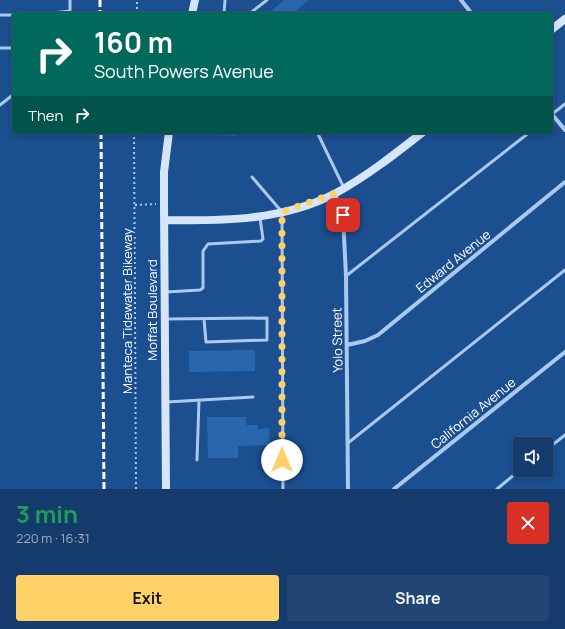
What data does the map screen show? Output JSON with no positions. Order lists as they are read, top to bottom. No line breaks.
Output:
{"streets":{"main road":["Moffat Boulevard"],"street":["Edward Avenue","Yolo Street","California Avenue"],"path":["Manteca Tidewater Bikeway"]},"crossings":[["Edward Avenue","Yolo Street"]],"page":{"turn":["160 m","South Powers Avenue"],"then":"Then","heading":["3 min","220 m · 16:31"],"buttons":["Exit","Share"]}}
